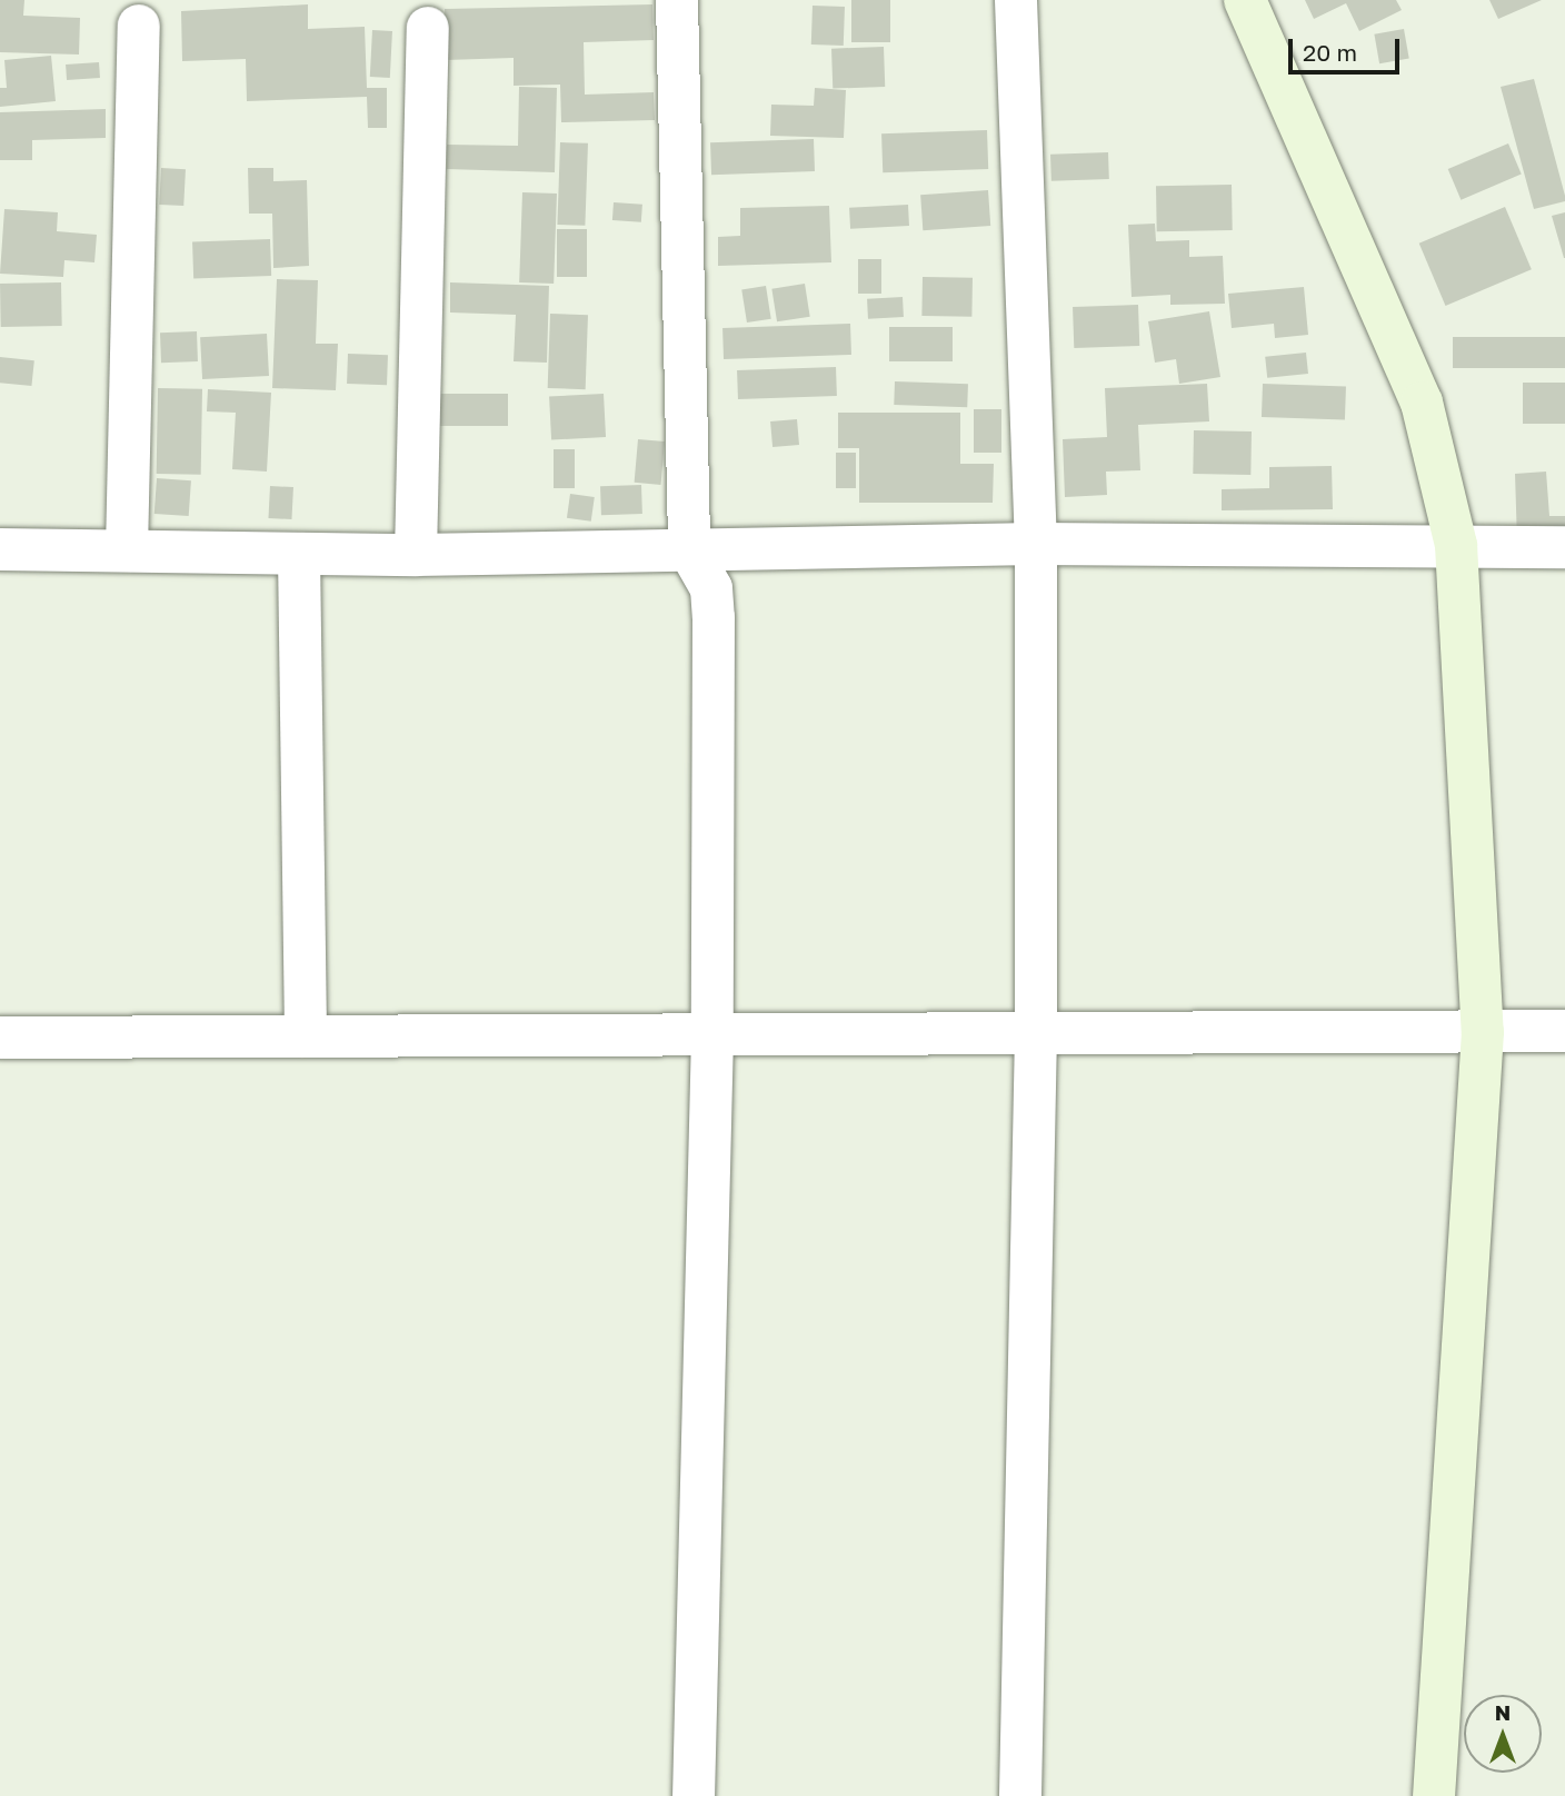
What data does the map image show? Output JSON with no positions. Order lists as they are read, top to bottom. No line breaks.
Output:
{"scale_bar":"20 m","north":"top"}
